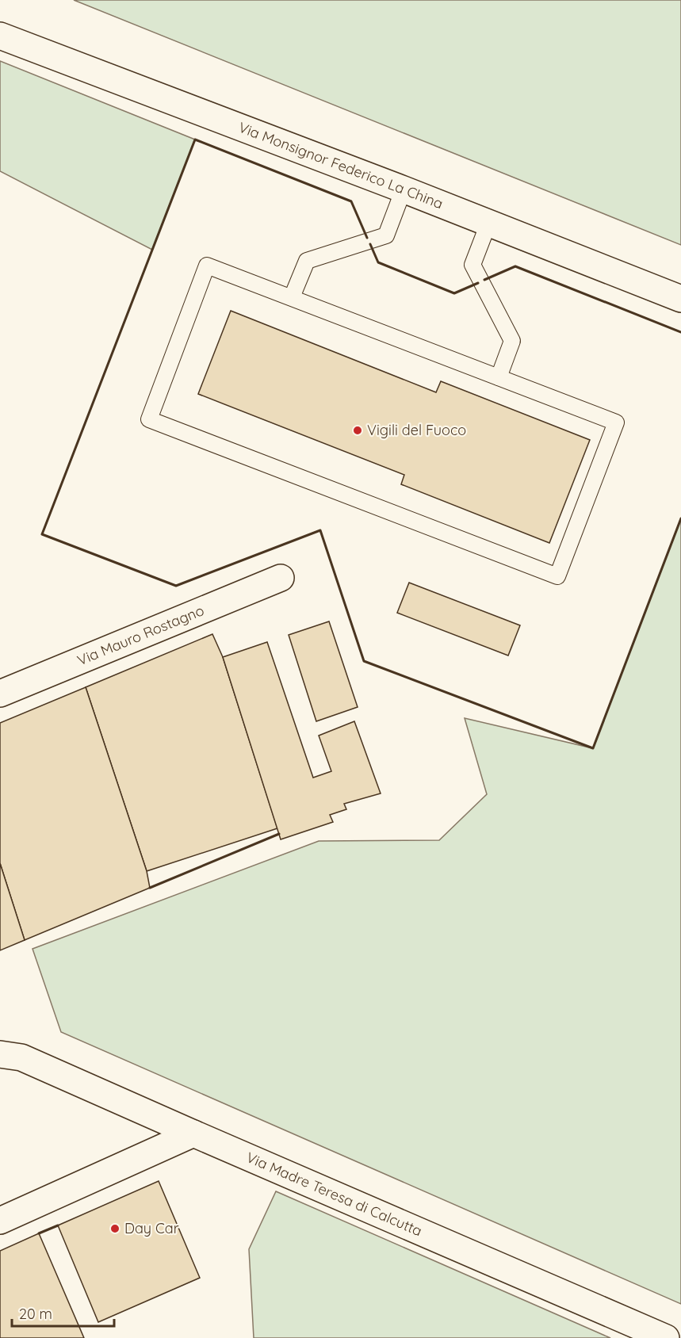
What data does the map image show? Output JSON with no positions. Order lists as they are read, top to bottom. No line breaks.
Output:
{"streets":{"street":["Via Monsignor Federico La China","Via Mauro Rostagno","Via Madre Teresa di Calcutta"]},"places":["Vigili del Fuoco","Day Car"],"scale_bar":"20 m"}
